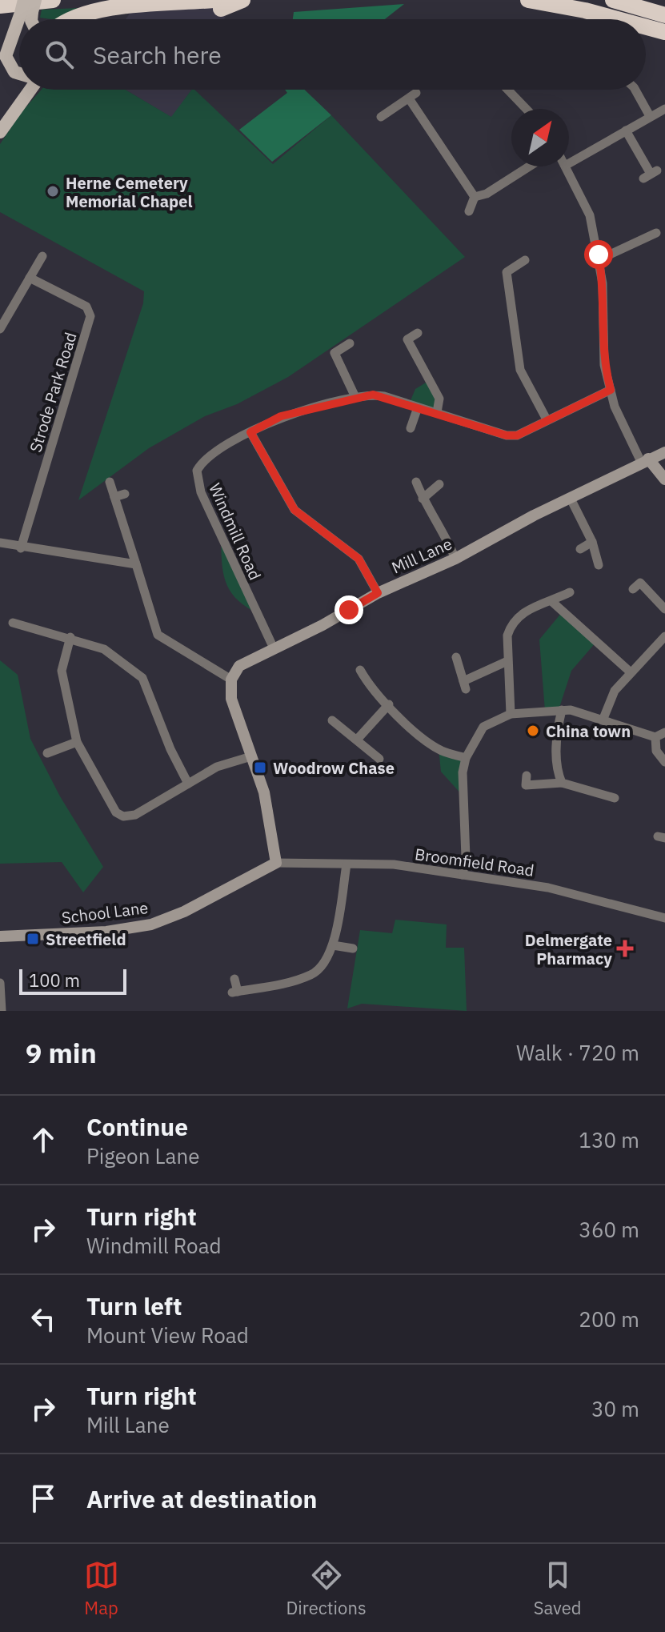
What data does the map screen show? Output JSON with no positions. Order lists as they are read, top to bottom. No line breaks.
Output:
{"streets":{"street":["Strode Park Road","Windmill Road","Mill Lane","Broomfield Road","School Lane"]},"crossings":[["Windmill Road","Mill Lane"],["Broomfield Road","School Lane"]],"places":{"other":["Herne Cemetery Memorial Chapel","China town"],"transit":["Woodrow Chase","Streetfield"],"health":["Delmergate Pharmacy"]},"scale_bar":"100 m","north":"top right","page":{"search":"Search here","scale":"100 m","heading":["9 min","Walk · 720 m"],"list":[["Continue","Pigeon Lane","130 m"],["Turn right","Windmill Road","360 m"],["Turn left","Mount View Road","200 m"],["Turn right","Mill Lane","30 m"],"Arrive at destination"],"nav":["Map","Directions","Saved"]}}
